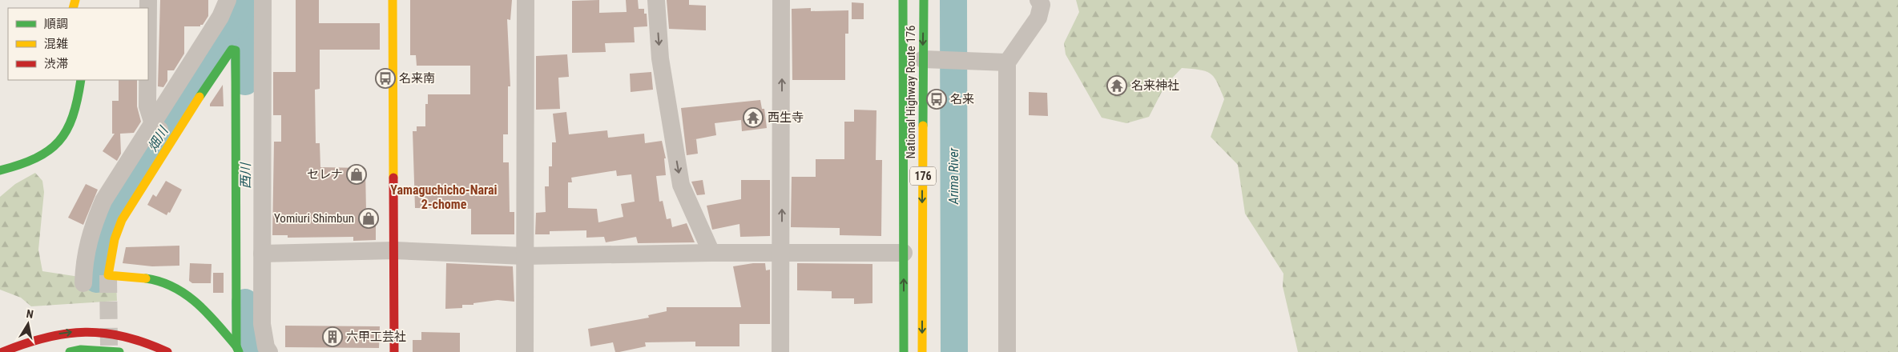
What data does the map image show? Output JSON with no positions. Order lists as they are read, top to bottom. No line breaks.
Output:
{"streets":{"main road":["National Highway Route 176","176"]},"districts":["Yamaguchicho-Narai 2-chome"],"water":["畑川","西川","Arima River"],"places":{"bus stop":["名来南","名来"],"temple":["名来神社","西生寺"],"shop":["セレナ","Yomiuri Shimbun"],"building":["六甲工芸社"]},"legend":["順調","混雑","渋滞"],"north":"top"}
